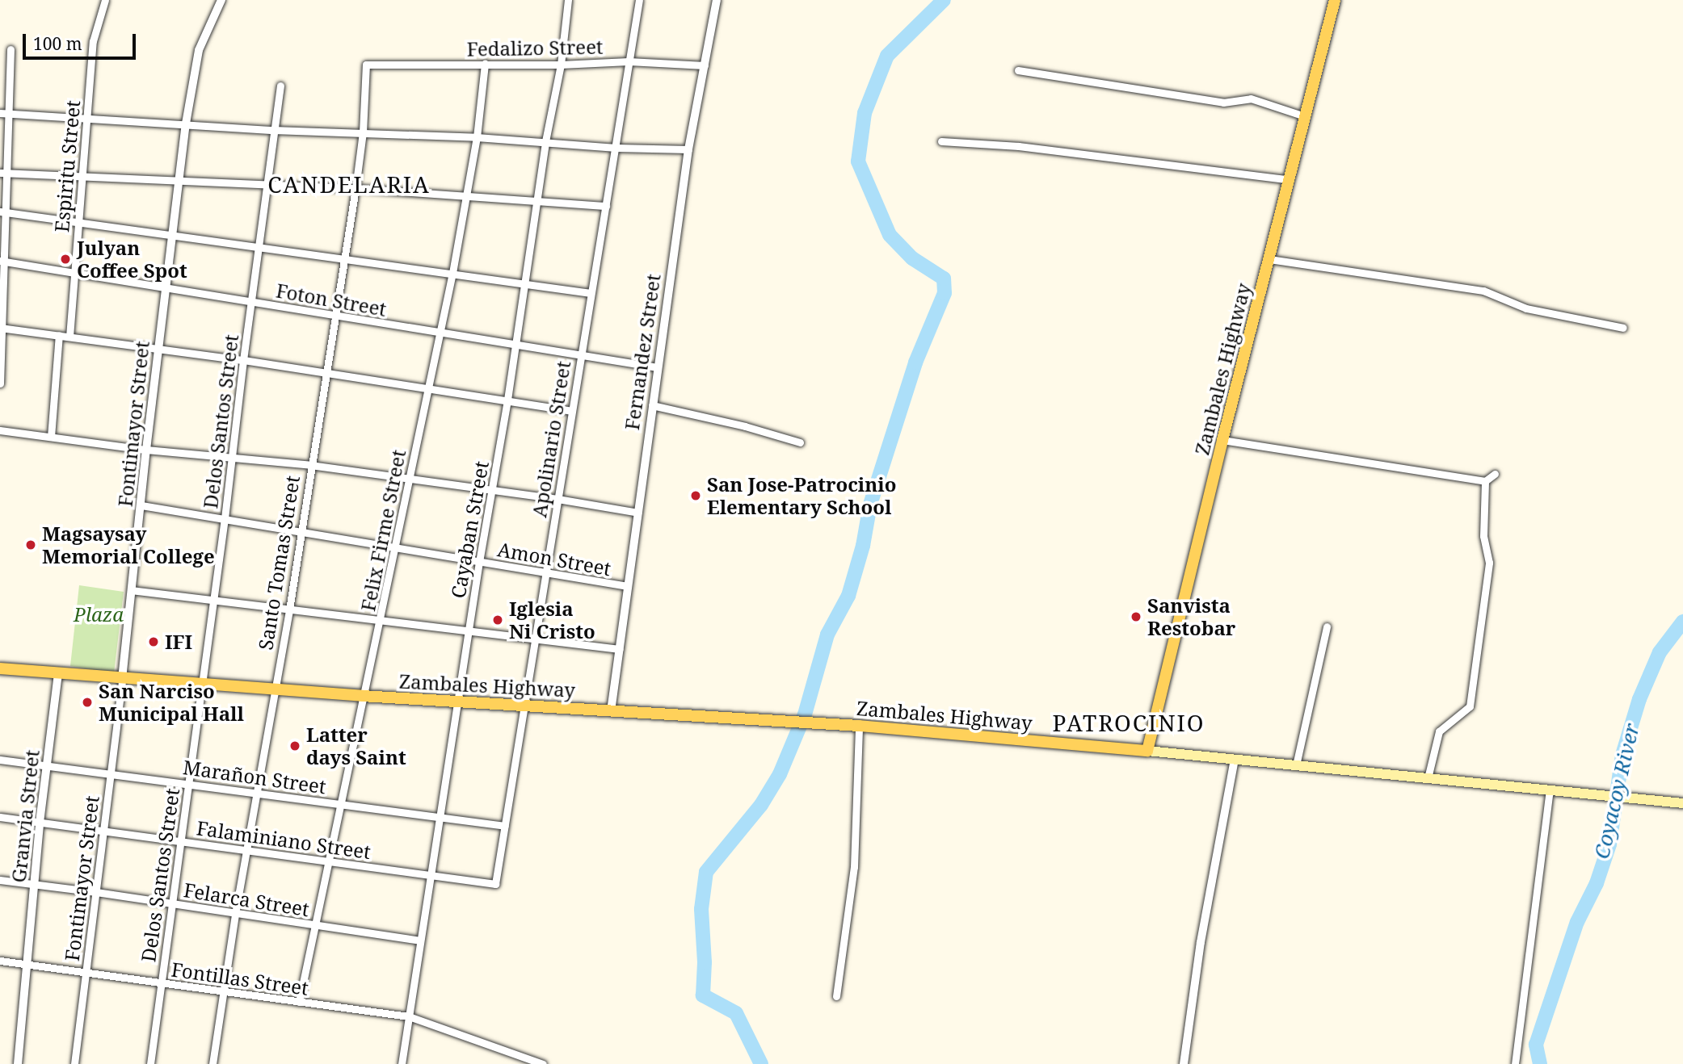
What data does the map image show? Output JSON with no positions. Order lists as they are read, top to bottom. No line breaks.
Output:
{"streets":{"main road":["Zambales Highway"],"street":["Fedalizo Street","Espiritu Street","Foton Street","Fernandez Street","Delos Santos Street","Fontimayor Street","Apolinario Street","Cayaban Street","Felix Firme Street","Amon Street","Santo Tomas Street","Marañon Street","Granvia Street","Falaminiano Street","Felarca Street","Fontillas Street"]},"crossings":[["Fedalizo Street","Fernandez Street"],["Fedalizo Street","Apolinario Street"],["Fedalizo Street","Cayaban Street"],["Fedalizo Street","Felix Firme Street"],["Fedalizo Street","Santo Tomas Street"],["Espiritu Street","Foton Street"],["Foton Street","Fernandez Street"],["Foton Street","Delos Santos Street"],["Foton Street","Fontimayor Street"],["Foton Street","Apolinario Street"],["Foton Street","Cayaban Street"],["Foton Street","Felix Firme Street"],["Foton Street","Santo Tomas Street"],["Fernandez Street","Zambales Highway"],["Fernandez Street","Amon Street"],["Zambales Highway","Delos Santos Street"],["Zambales Highway","Fontimayor Street"],["Zambales Highway","Apolinario Street"],["Zambales Highway","Cayaban Street"],["Zambales Highway","Felix Firme Street"],["Zambales Highway","Santo Tomas Street"],["Zambales Highway","Granvia Street"],["Delos Santos Street","Amon Street"],["Delos Santos Street","Marañon Street"],["Delos Santos Street","Falaminiano Street"],["Delos Santos Street","Felarca Street"],["Delos Santos Street","Fontillas Street"],["Fontimayor Street","Amon Street"],["Fontimayor Street","Marañon Street"],["Fontimayor Street","Falaminiano Street"],["Fontimayor Street","Felarca Street"],["Fontimayor Street","Fontillas Street"],["Apolinario Street","Amon Street"],["Apolinario Street","Marañon Street"],["Apolinario Street","Falaminiano Street"],["Cayaban Street","Amon Street"],["Cayaban Street","Marañon Street"],["Cayaban Street","Falaminiano Street"],["Cayaban Street","Felarca Street"],["Cayaban Street","Fontillas Street"],["Felix Firme Street","Amon Street"],["Felix Firme Street","Marañon Street"],["Felix Firme Street","Falaminiano Street"],["Felix Firme Street","Felarca Street"],["Felix Firme Street","Fontillas Street"],["Amon Street","Santo Tomas Street"],["Santo Tomas Street","Marañon Street"],["Santo Tomas Street","Falaminiano Street"],["Santo Tomas Street","Felarca Street"],["Santo Tomas Street","Fontillas Street"],["Marañon Street","Granvia Street"],["Granvia Street","Falaminiano Street"],["Granvia Street","Felarca Street"],["Granvia Street","Fontillas Street"]],"districts":["CANDELARIA","PATROCINIO"],"water":["Coyacoy River"],"parks":["Plaza"],"places":["Julyan Coffee Spot","San Jose-Patrocinio Elementary School","Magsaysay Memorial College","Sanvista Restobar","Iglesia Ni Cristo","IFI","San Narciso Municipal Hall","Latter days Saint"],"scale_bar":"100 m"}
